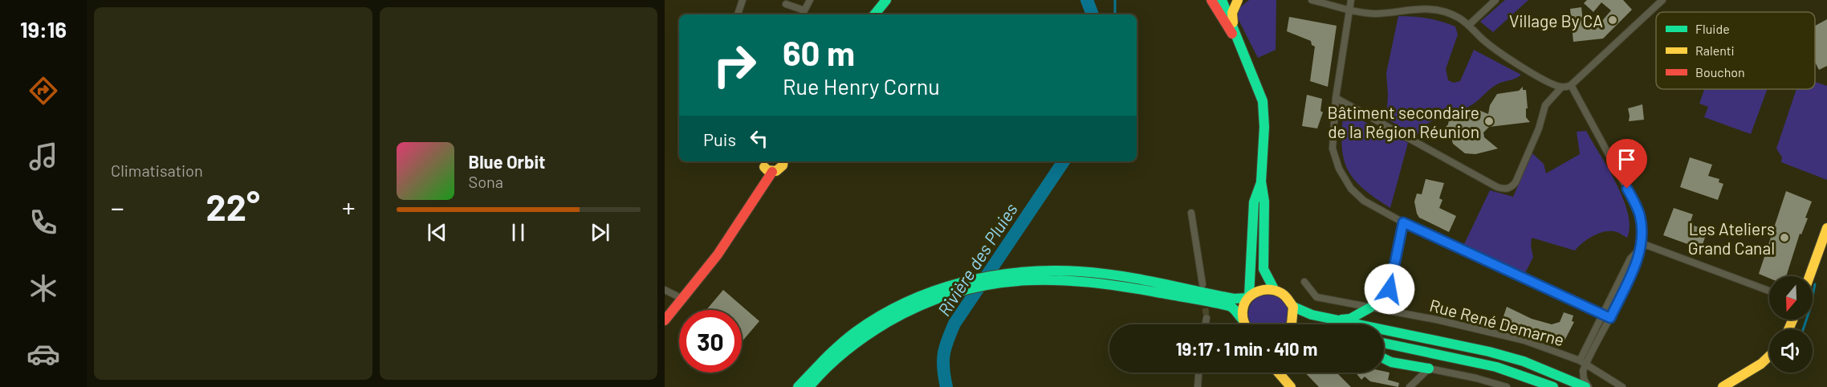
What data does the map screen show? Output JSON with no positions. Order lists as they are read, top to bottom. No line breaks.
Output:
{"streets":{"street":["Rue René Demarne"]},"water":["Rivière des Pluies"],"places":["Village By CA","Bâtiment secondaire de la Région Réunion","Les Ateliers Grand Canal"],"legend":["Fluide","Ralenti","Bouchon"],"north":"bottom","page":{"tabs":"19:16","tile":"Climatisation","turn":["60 m","Rue Henry Cornu"],"then":"Puis","song":["Blue Orbit","Sona"],"heat":["−","22°","+"],"limit":"30","trip":"19:17 · 1 min · 410 m"}}
